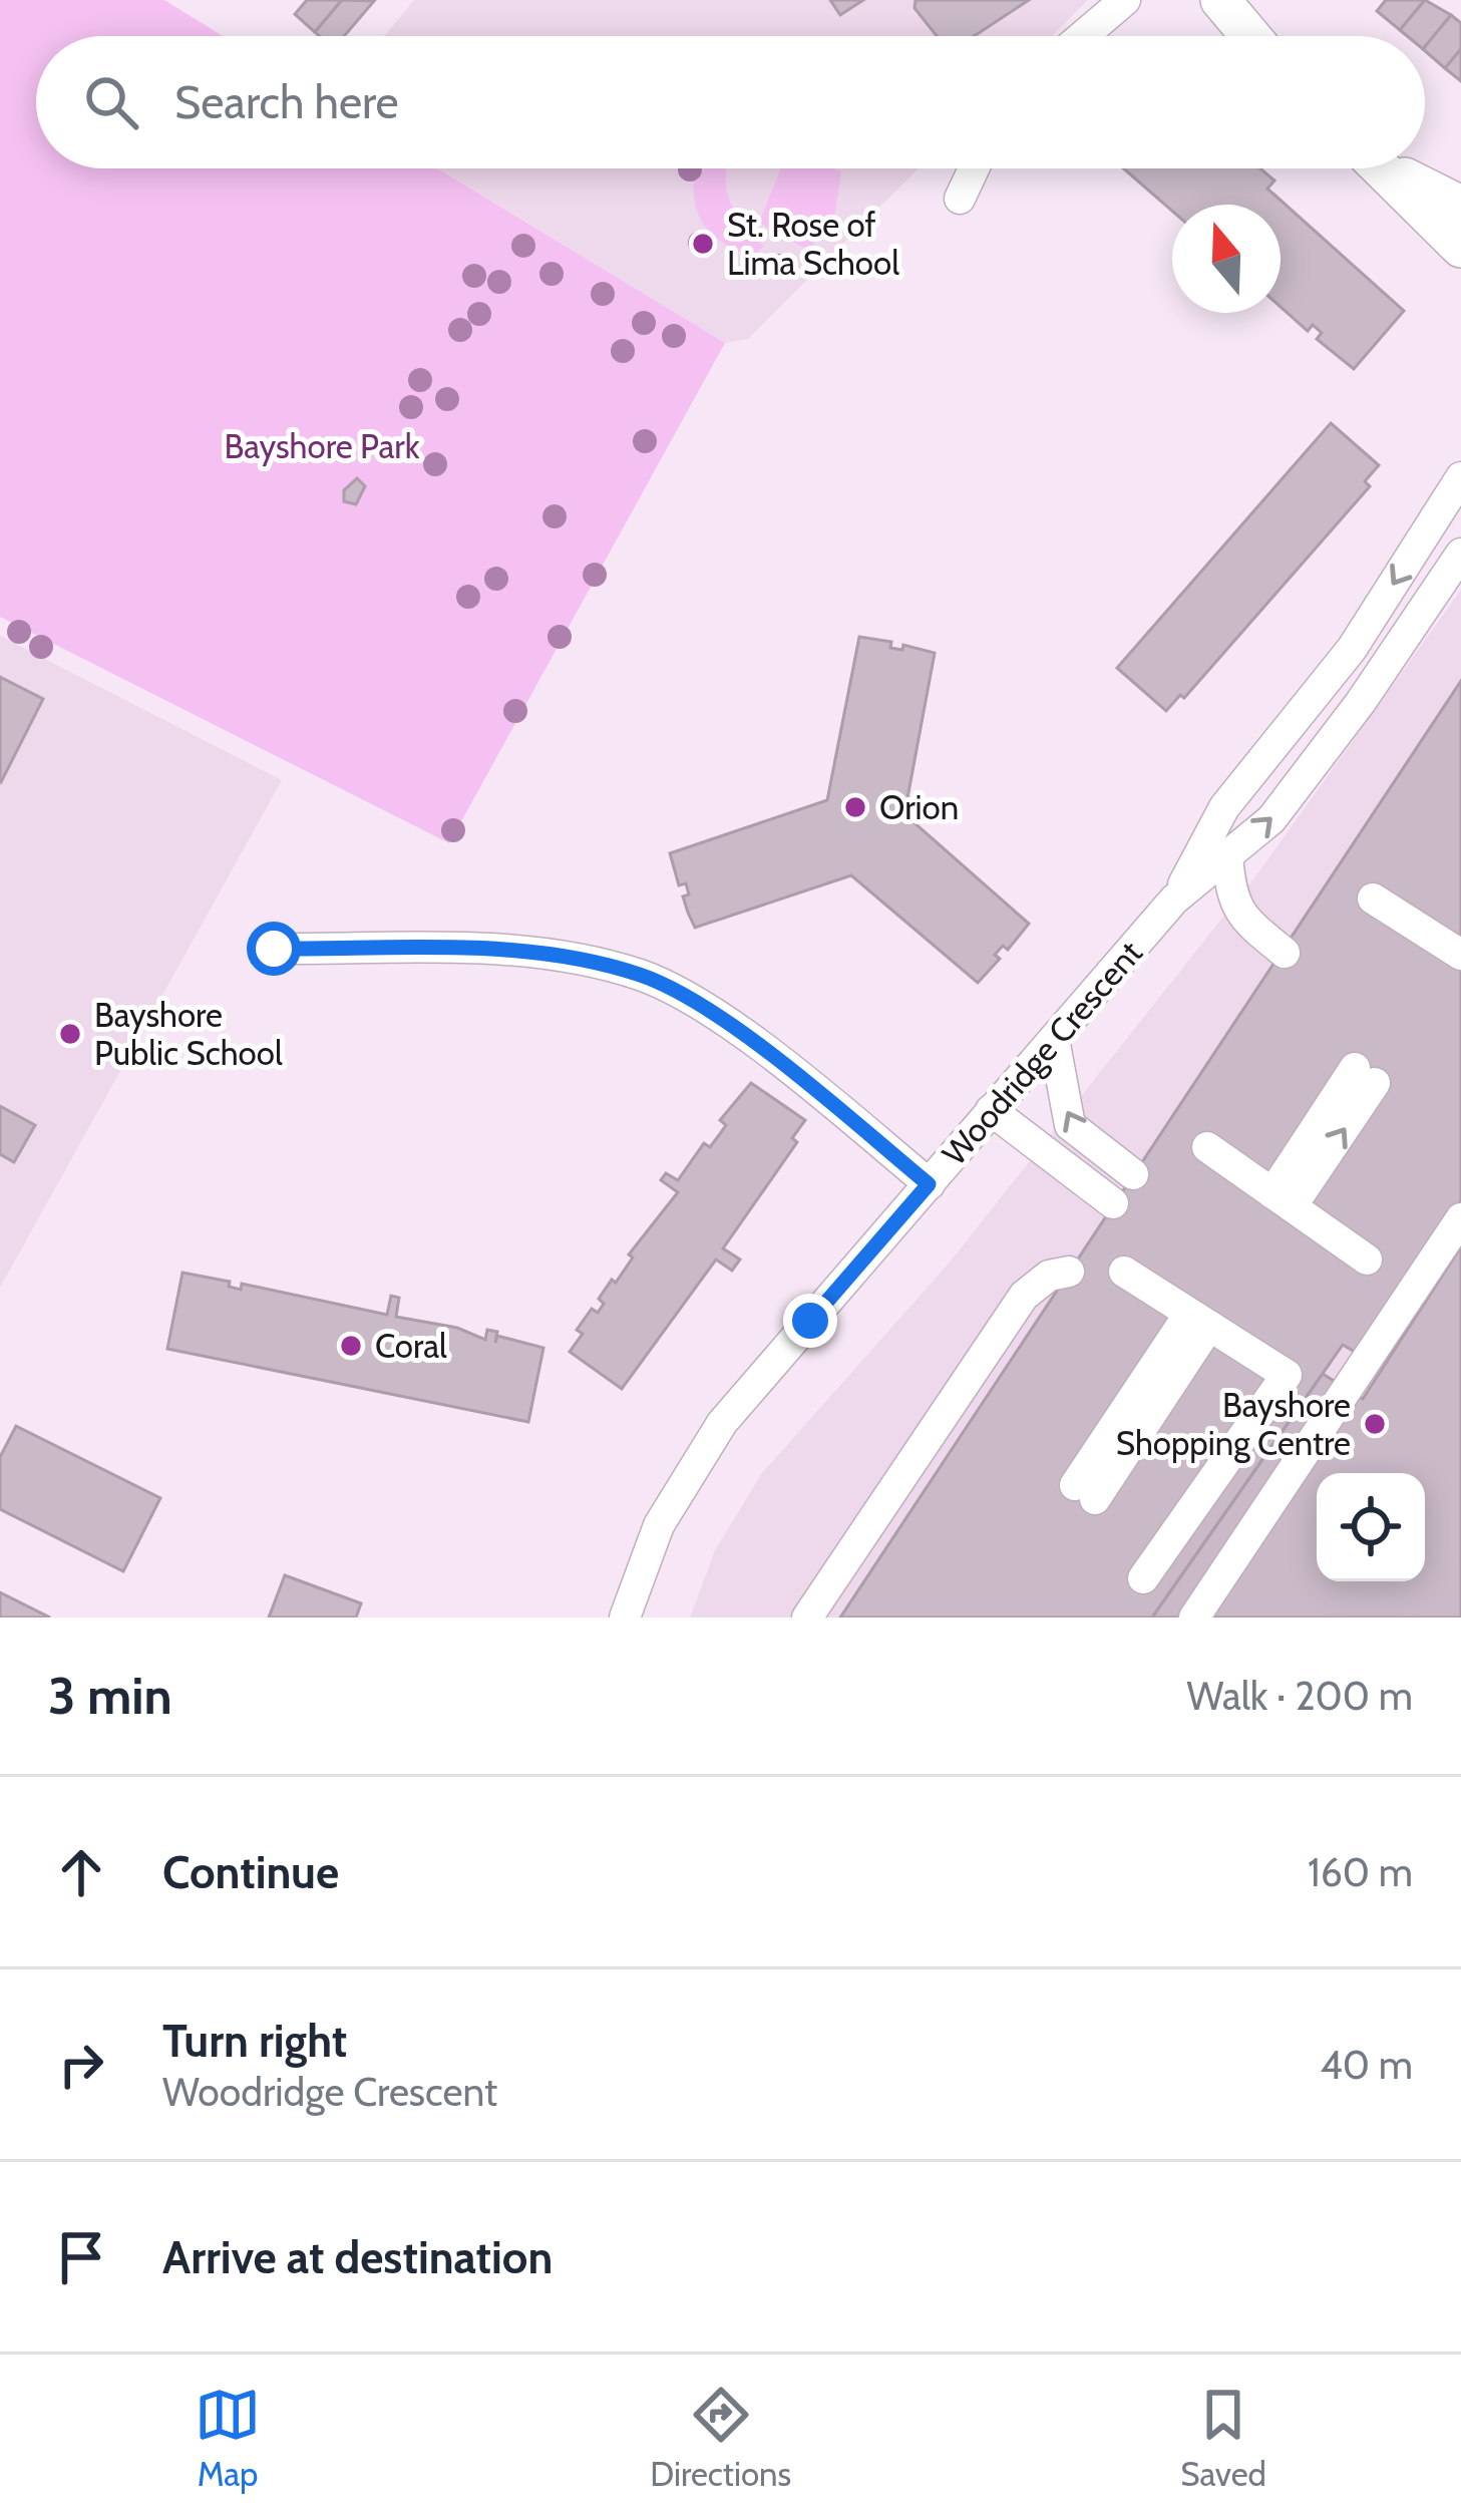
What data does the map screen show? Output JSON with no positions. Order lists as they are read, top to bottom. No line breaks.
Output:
{"streets":{"street":["Woodridge Crescent"]},"parks":["Bayshore Park"],"places":["St. Rose of Lima School","Orion","Bayshore Public School","Coral","Bayshore Shopping Centre"],"north":"top","page":{"search":"Search here","heading":["3 min","Walk · 200 m"],"list":[["Continue","160 m"],["Turn right","Woodridge Crescent","40 m"],"Arrive at destination"],"nav":["Map","Directions","Saved"]}}
